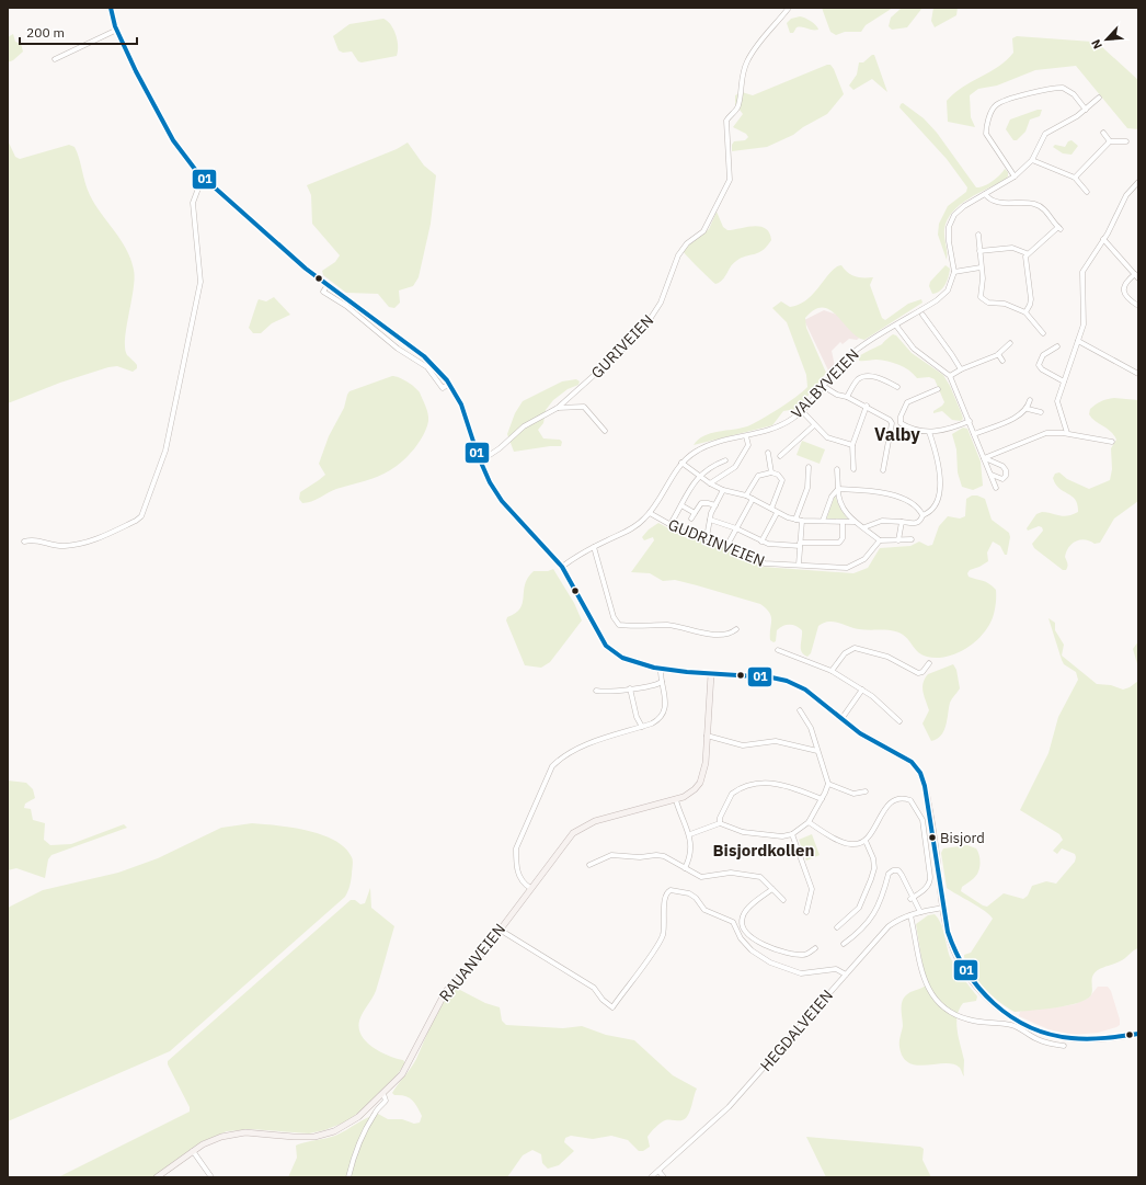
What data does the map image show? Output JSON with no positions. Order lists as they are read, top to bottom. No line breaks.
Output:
{"streets":{"main road":["RAUANVEIEN"],"street":["GURIVEIEN","VALBYVEIEN","GUDRINVEIEN","HEGDALVEIEN"]},"crossings":[["VALBYVEIEN","GUDRINVEIEN"]],"districts":["Valby","Bisjordkollen"],"places":["Bisjord"],"lines":["transit line 01"],"scale_bar":"200 m","north":"bottom left"}
